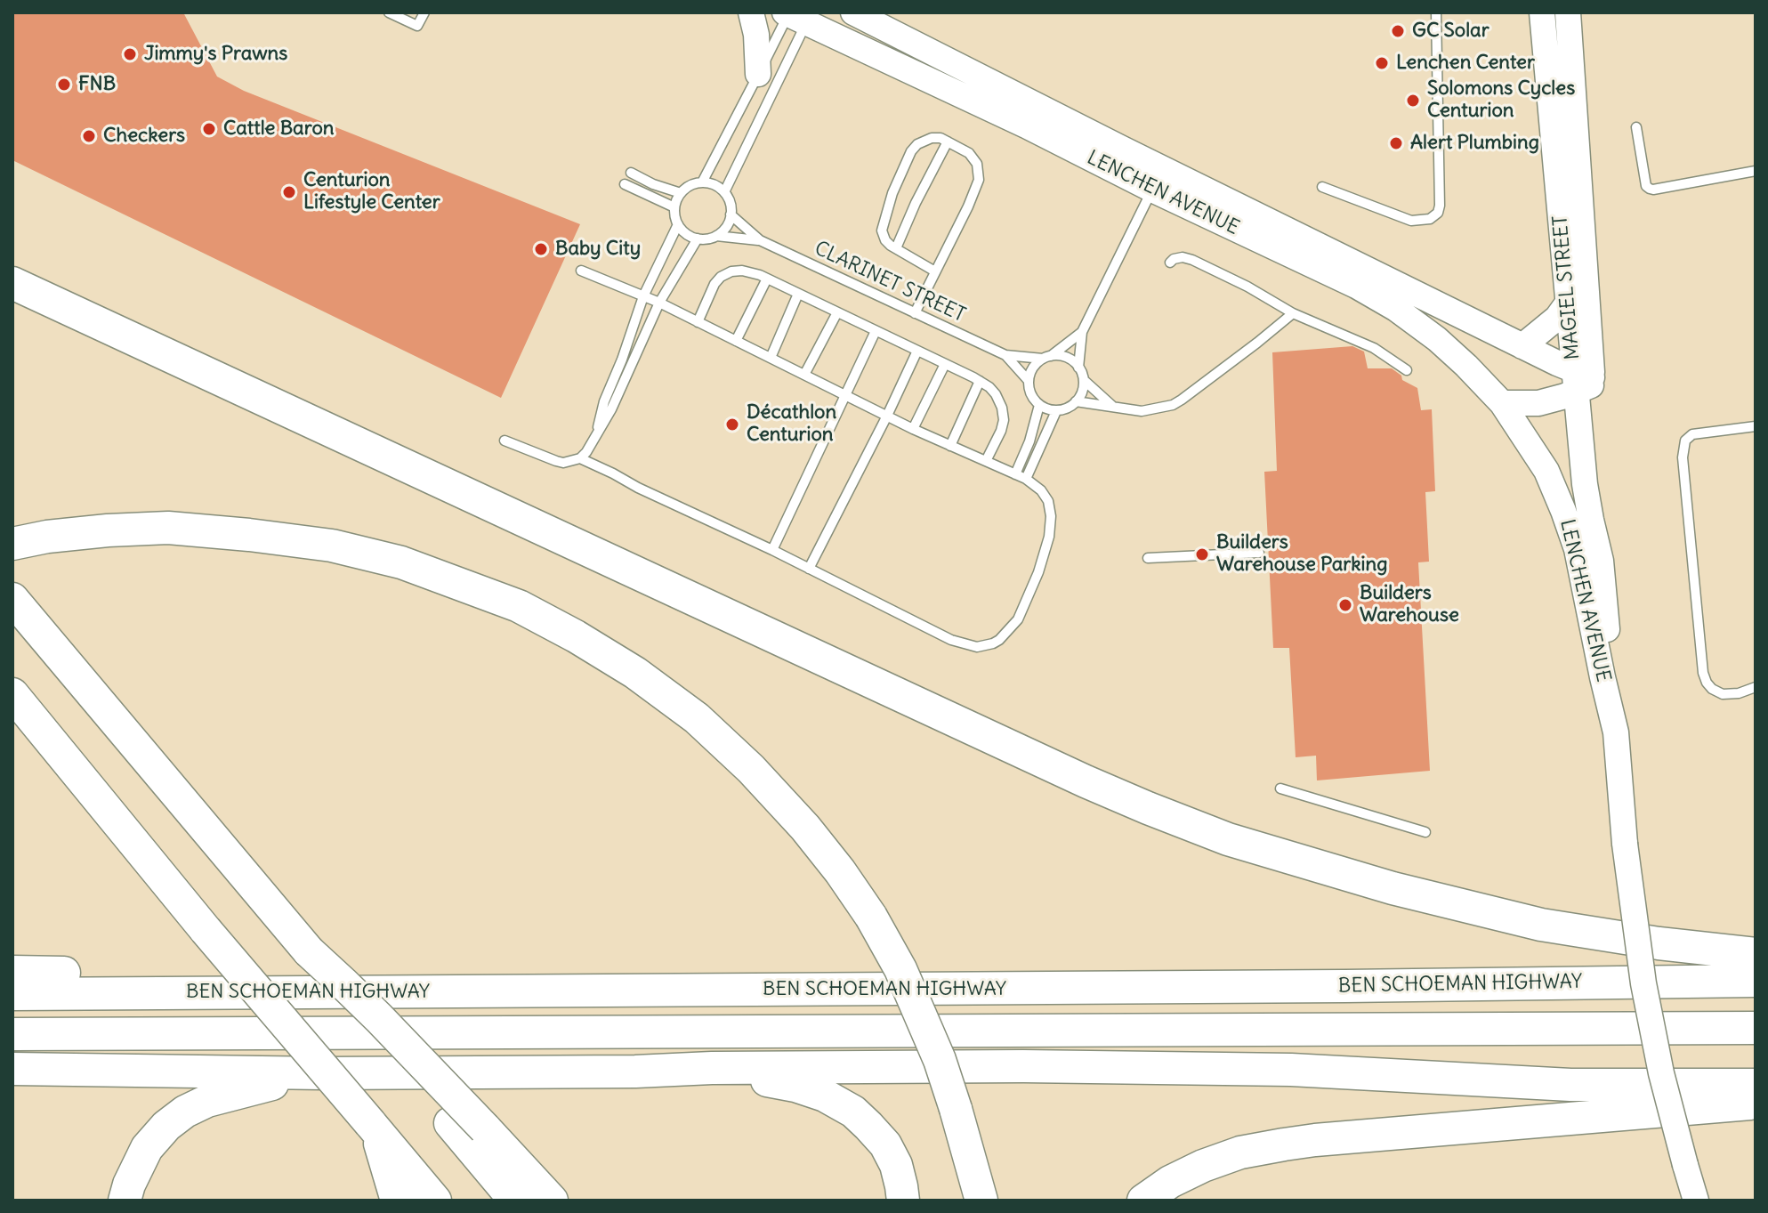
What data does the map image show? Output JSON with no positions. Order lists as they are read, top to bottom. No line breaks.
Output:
{"streets":{"highway":["BEN SCHOEMAN HIGHWAY"],"main road":["LENCHEN AVENUE","MAGIEL STREET"],"lane":["CLARINET STREET"]},"crossings":[["LENCHEN AVENUE","MAGIEL STREET"]],"places":["GC Solar","Jimmy's Prawns","Lenchen Center","FNB","Solomons Cycles Centurion","Cattle Baron","Checkers","Alert Plumbing","Centurion Lifestyle Center","Baby City","Décathlon Centurion","Builders Warehouse Parking","Builders Warehouse"]}
